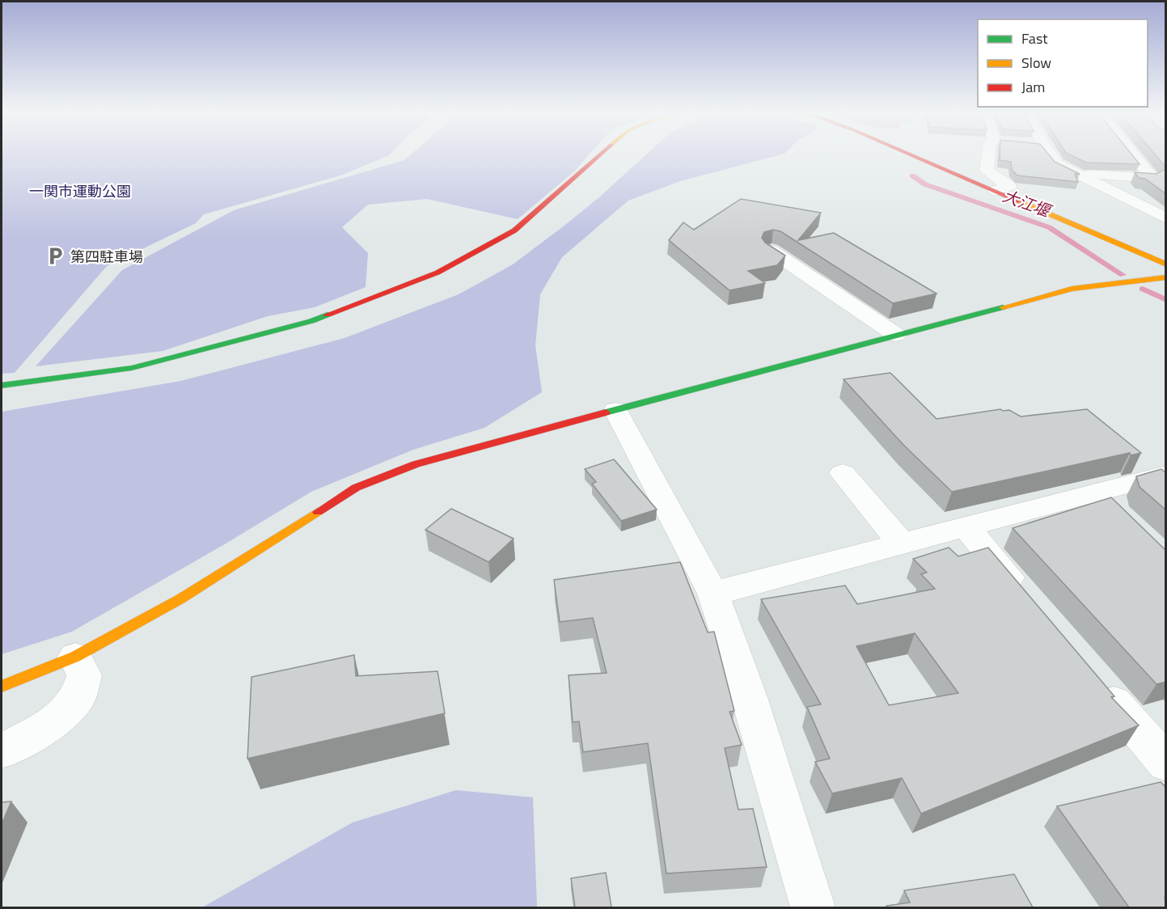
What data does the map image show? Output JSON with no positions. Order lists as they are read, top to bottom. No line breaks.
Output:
{"water":["大江堰"],"parks":["一関市運動公園"],"places":{"parking":["第四駐車場"]},"legend":["Fast","Slow","Jam"]}
